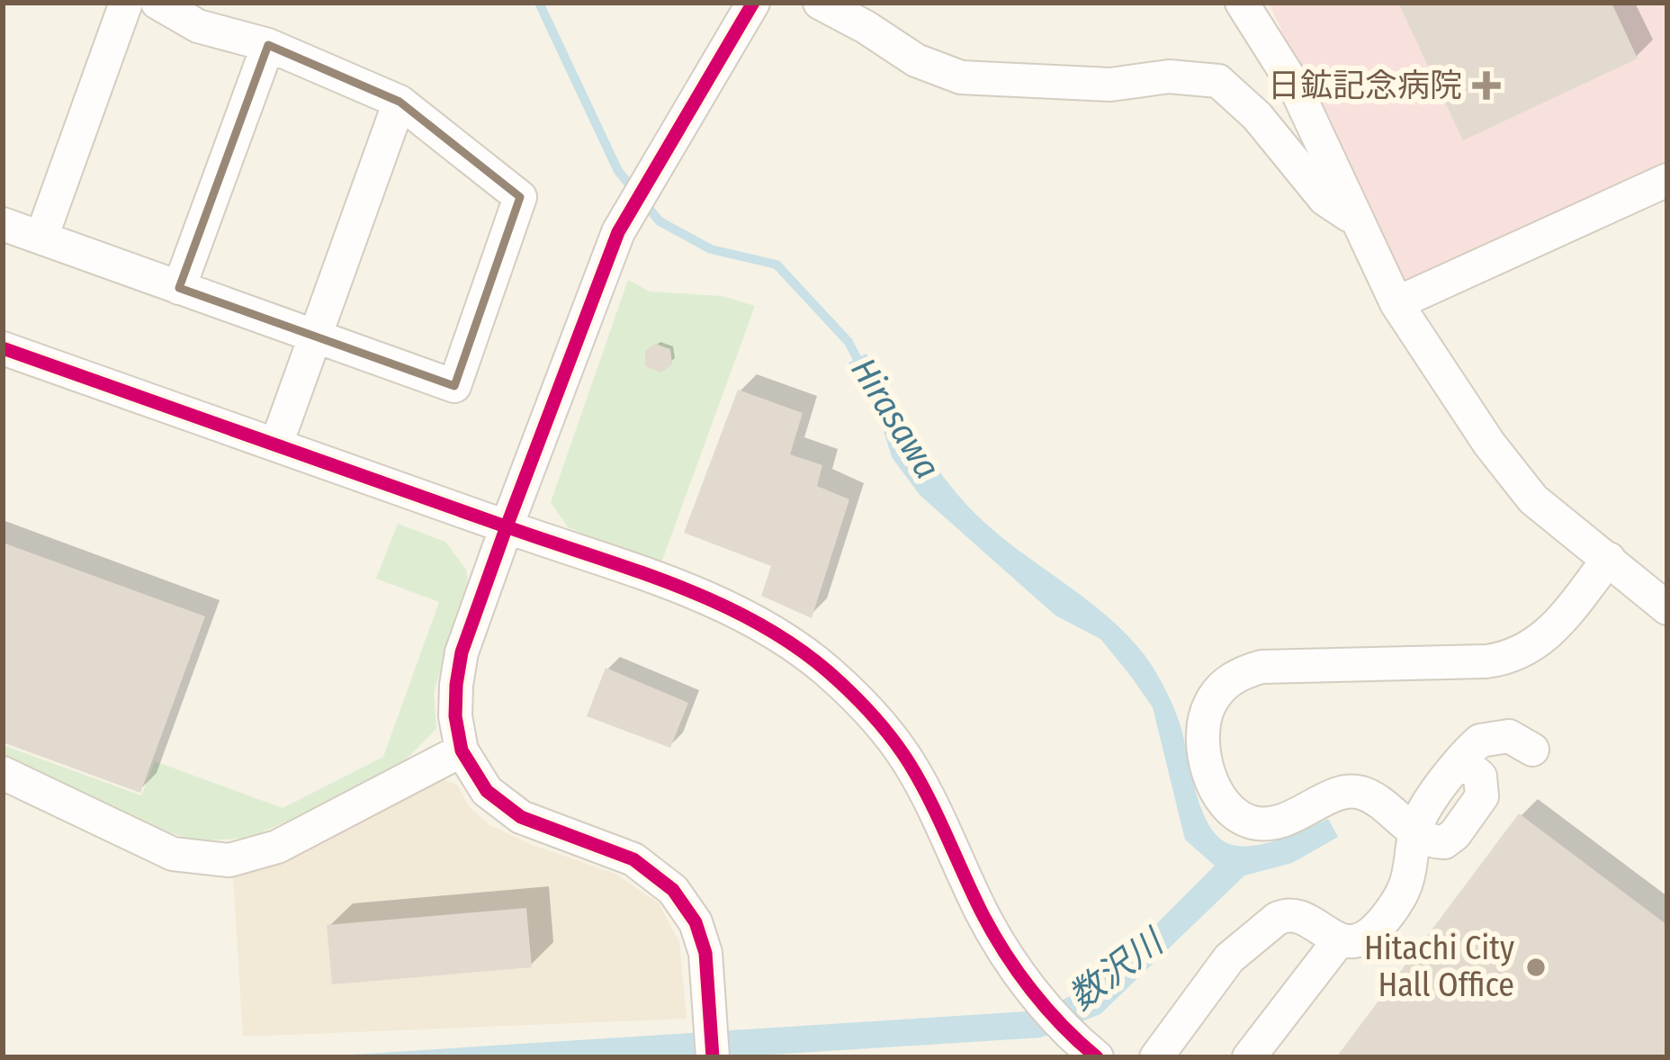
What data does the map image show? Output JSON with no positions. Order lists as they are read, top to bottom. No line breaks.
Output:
{"water":["Hirasawa","数沢川"],"places":{"health":["日鉱記念病院"],"other":["Hitachi City Hall Office"]}}
